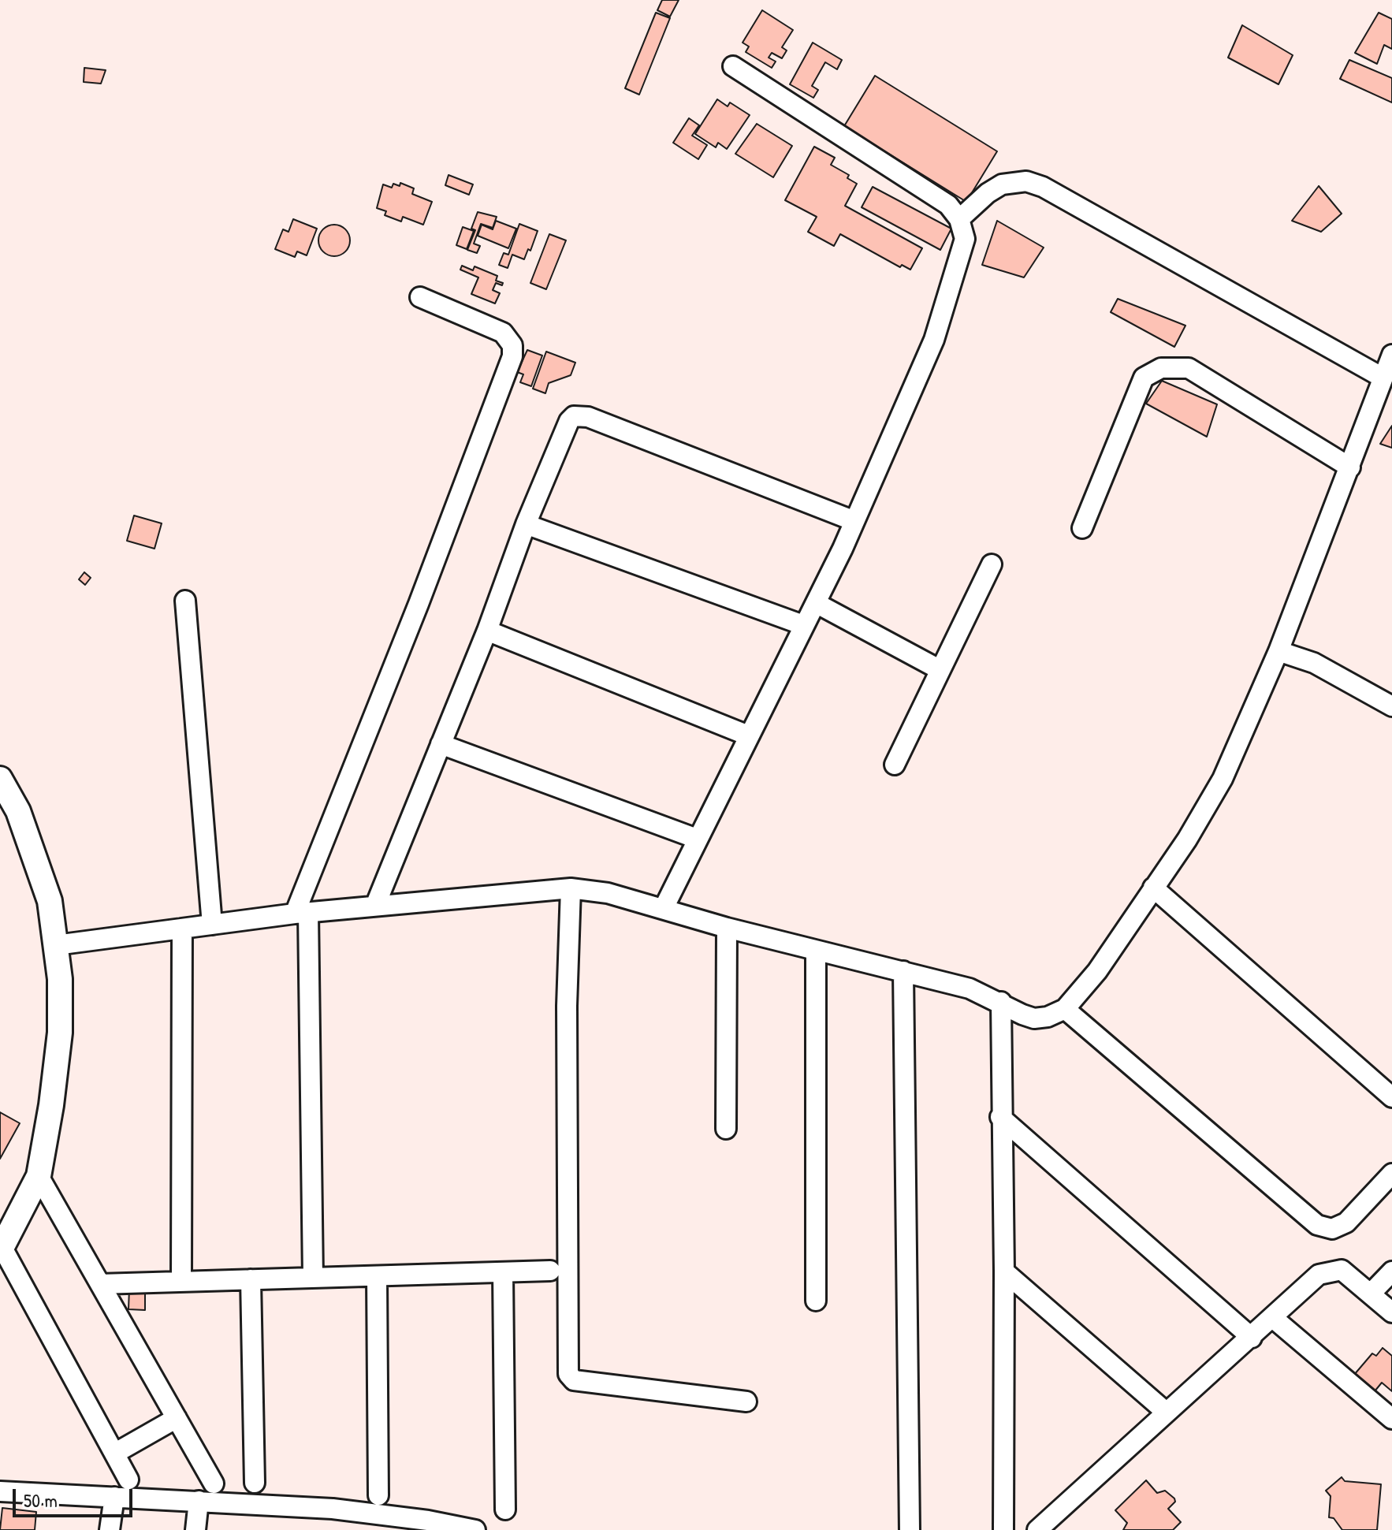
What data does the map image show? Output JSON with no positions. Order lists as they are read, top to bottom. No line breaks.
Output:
{"scale_bar":"50 m"}
